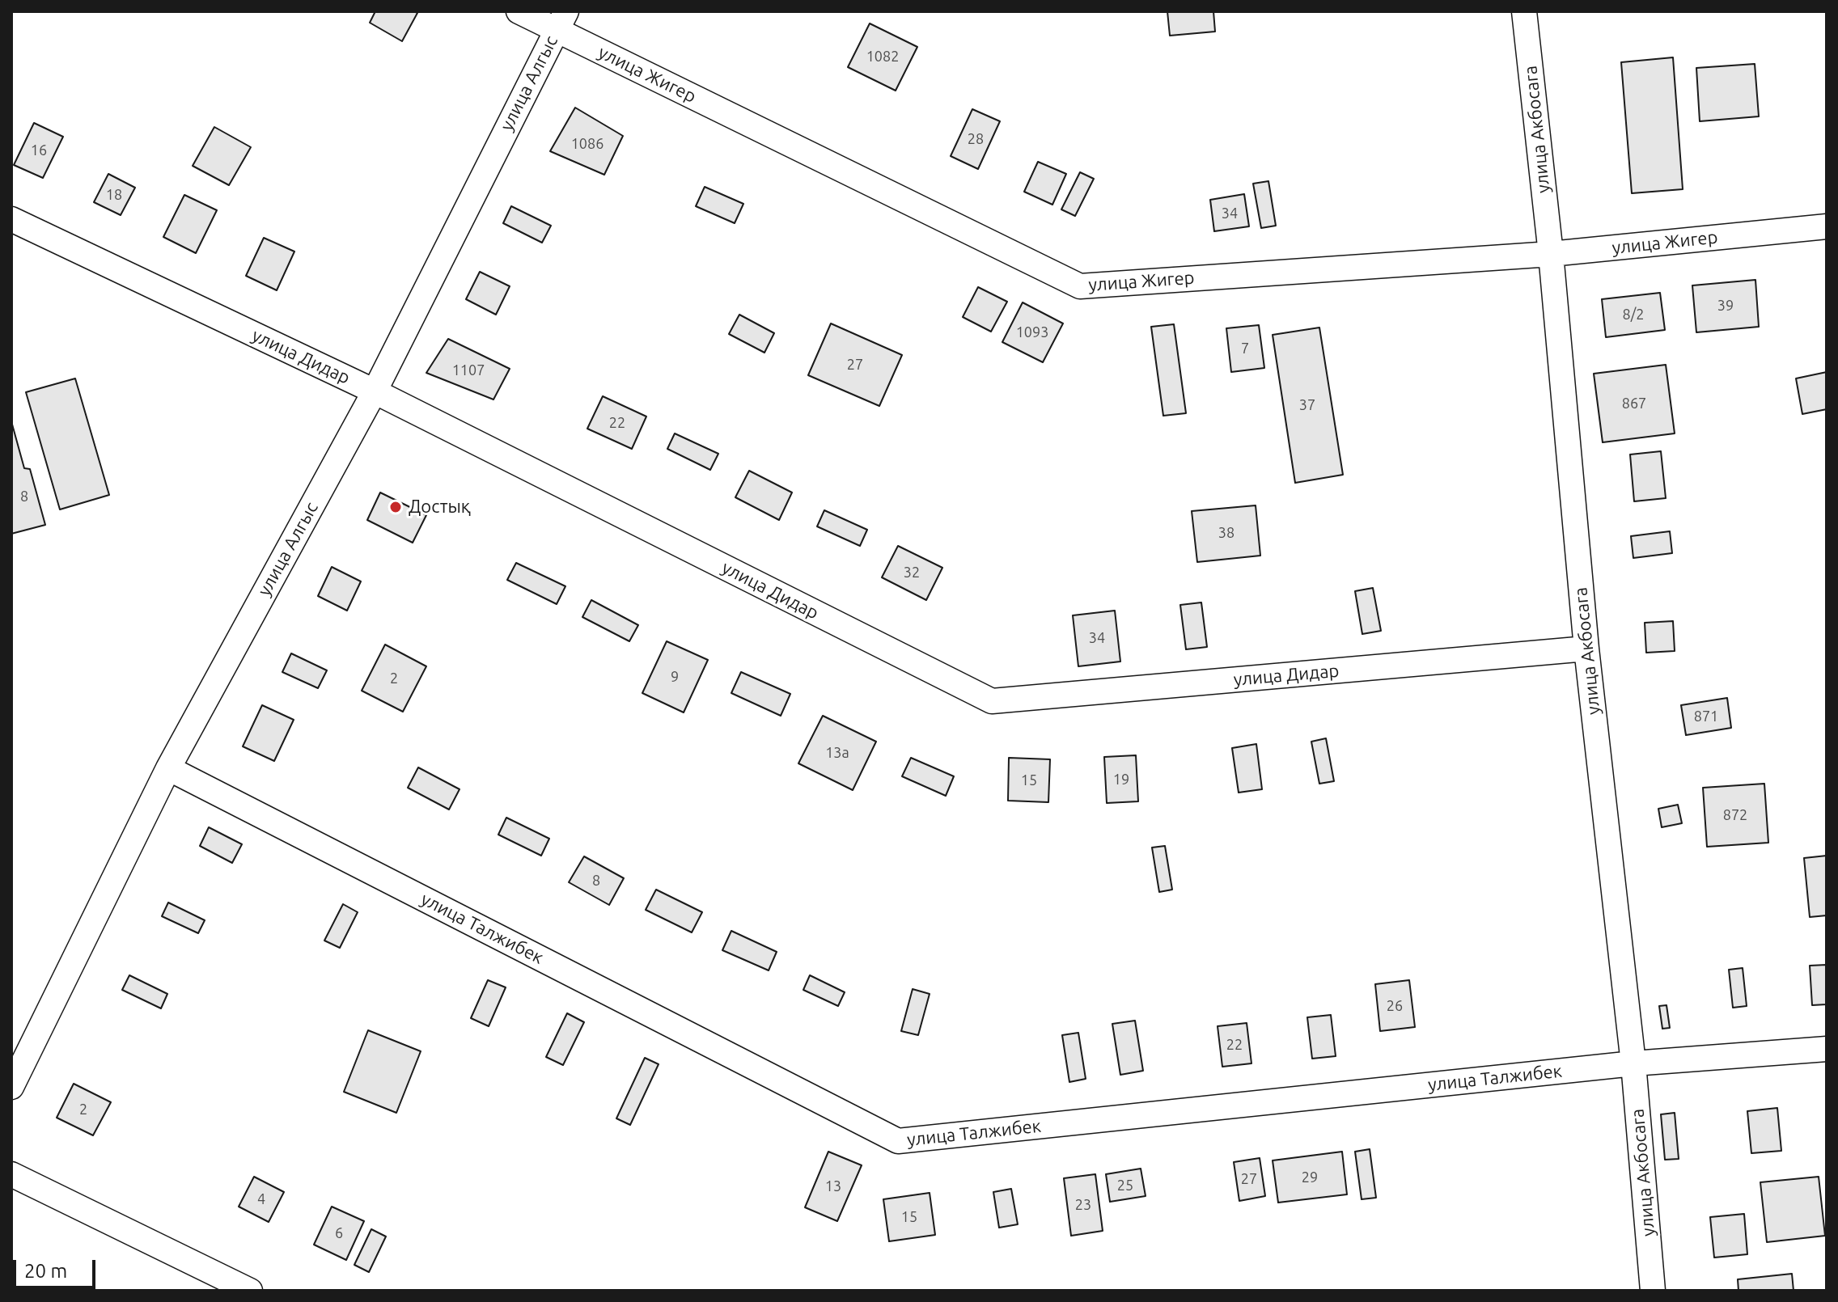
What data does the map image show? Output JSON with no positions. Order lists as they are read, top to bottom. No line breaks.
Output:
{"streets":{"street":["улица Жигер","улица Алгыс","улица Акбосага","улица Дидар","улица Талжибек"]},"crossings":[["улица Жигер","улица Алгыс"],["улица Жигер","улица Акбосага"],["улица Алгыс","улица Дидар"],["улица Алгыс","улица Талжибек"],["улица Акбосага","улица Дидар"],["улица Акбосага","улица Талжибек"]],"places":["Достық"],"house_numbers":["1082","28","1086","16","18","34","39","8/2","1093","7","27","1107","867","37","22","8","38","32","34","9","2","871","13а","19","15","872","8","26","22","2","29","27","25","13","4","23","15","6"],"scale_bar":"20 m"}
